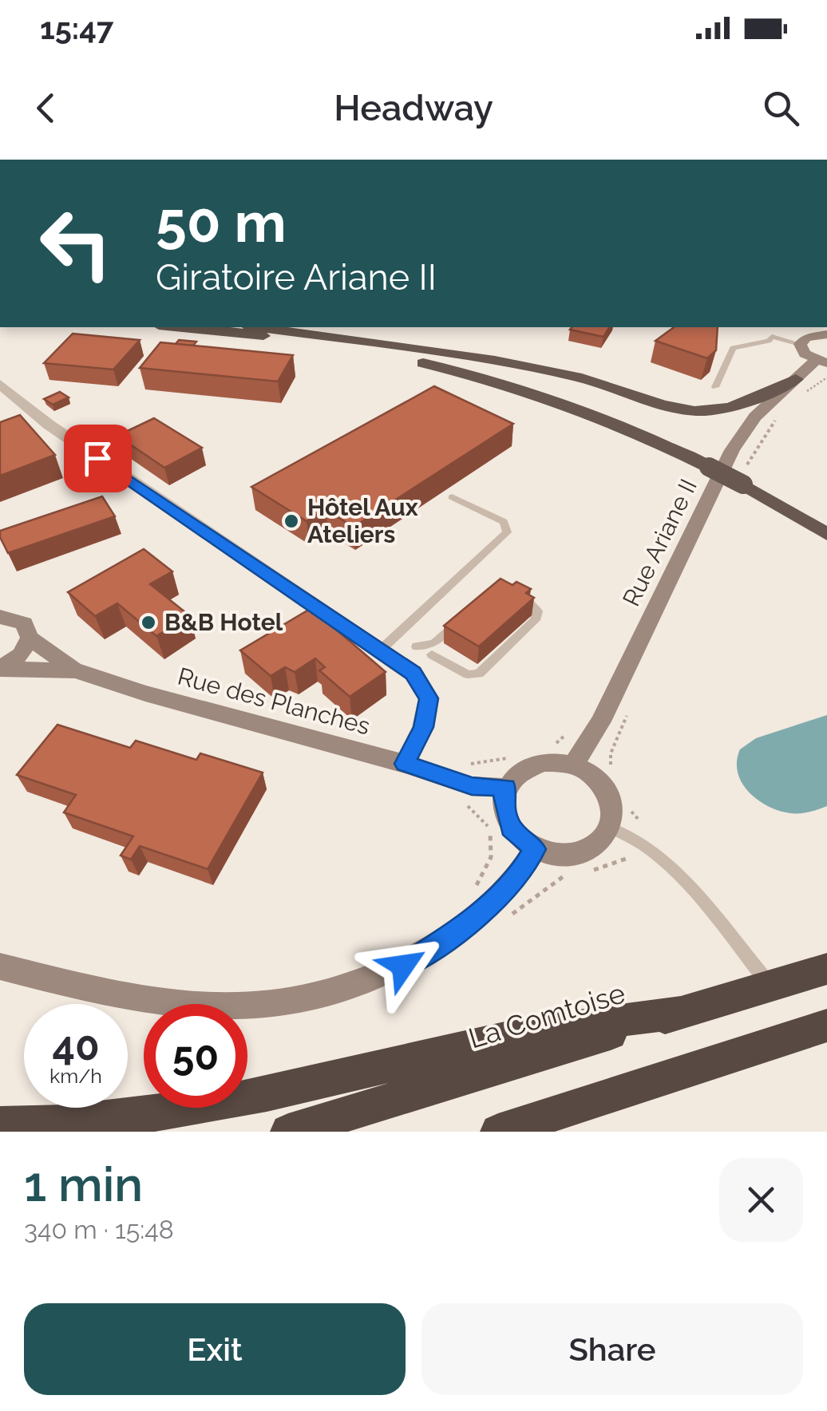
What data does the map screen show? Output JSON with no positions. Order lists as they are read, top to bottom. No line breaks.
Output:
{"streets":{"highway":["La Comtoise"],"main road":["Rue Ariane II","Rue des Planches"]},"crossings":[["Rue Ariane II","Rue des Planches"]],"places":["Hôtel Aux Ateliers","B&B Hotel"],"page":{"status":"15:47","header":"Headway","turn":["50 m","Giratoire Ariane II"],"speed":"40 km/h","limit":"50","heading":["1 min","340 m · 15:48"],"buttons":["Exit","Share"]}}
